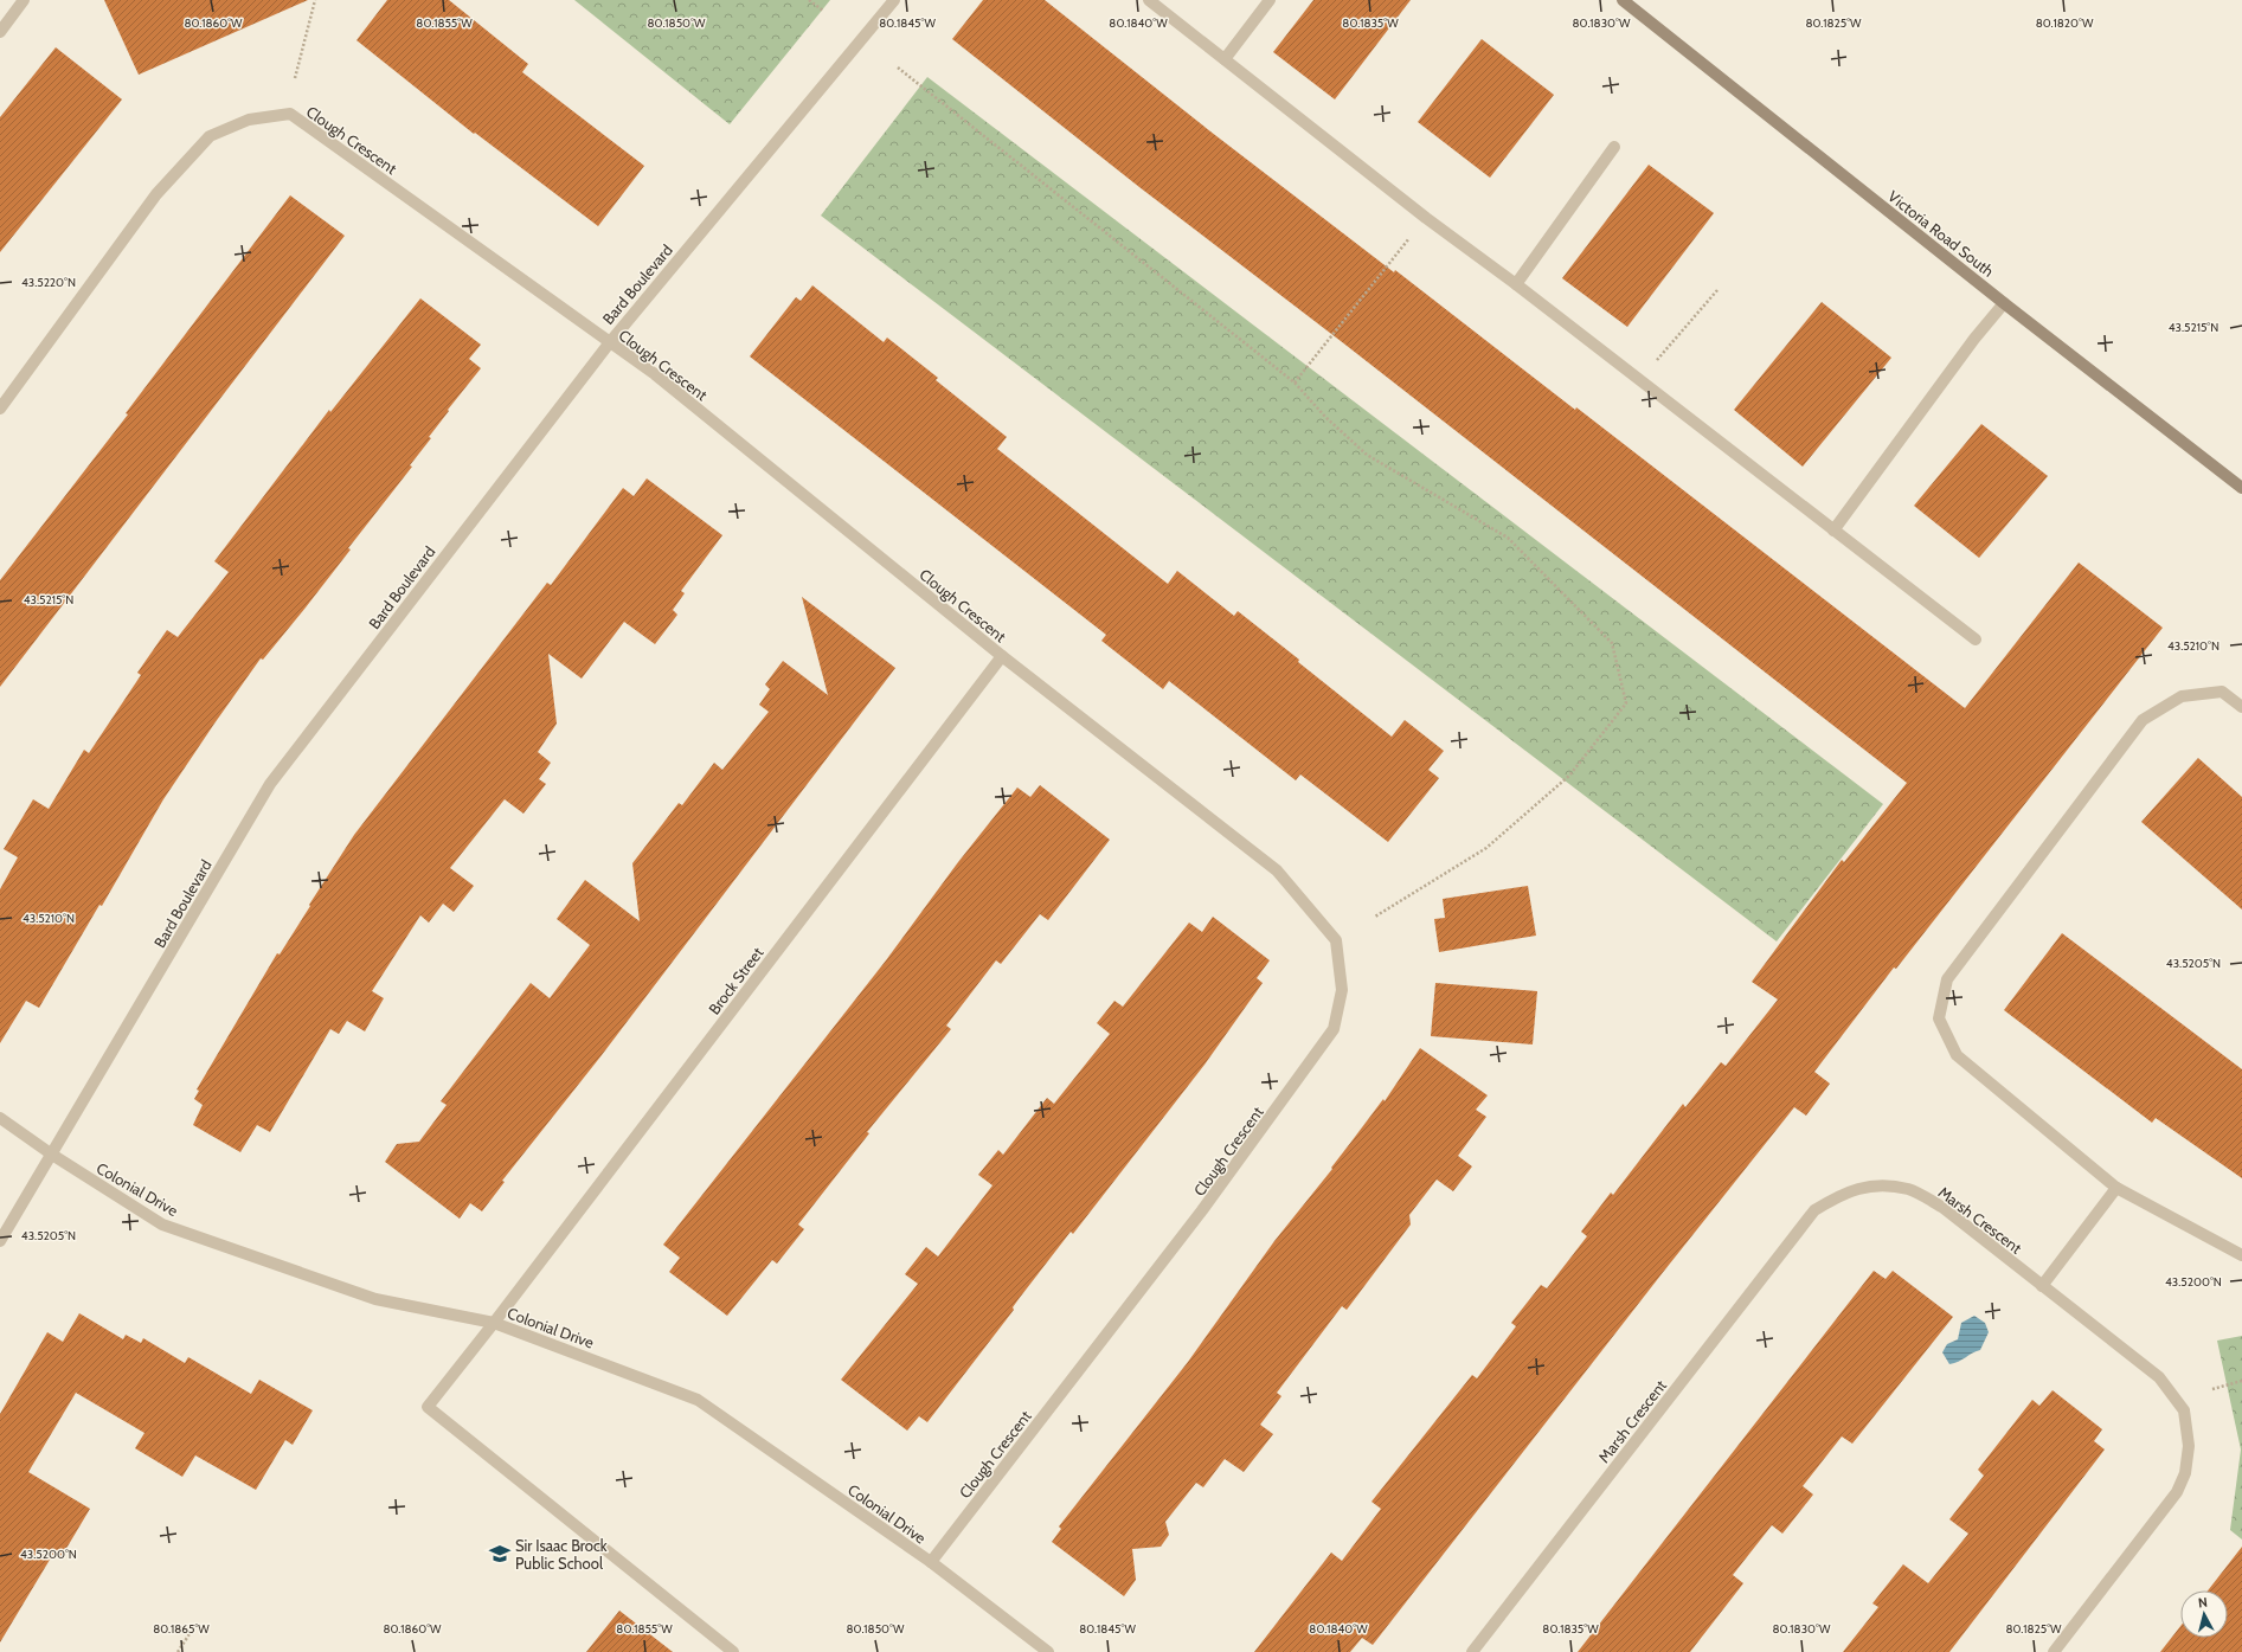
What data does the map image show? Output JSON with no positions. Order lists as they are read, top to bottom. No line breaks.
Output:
{"streets":{"main road":["Victoria Road South"],"street":["Clough Crescent","Bard Boulevard","Brock Street","Colonial Drive","Marsh Crescent"]},"crossings":[["Clough Crescent","Bard Boulevard"],["Clough Crescent","Brock Street"],["Clough Crescent","Colonial Drive"],["Bard Boulevard","Colonial Drive"],["Brock Street","Colonial Drive"]],"places":{"school or university":["Sir Isaac Brock Public School"]},"north":"top","coordinates":["80.1860°W","80.1855°W","80.1850°W","80.1845°W","80.1840°W","80.1835°W","80.1830°W","80.1825°W","80.1820°W","43.5220°N","43.5215°N","43.5210°N","43.5205°N","43.5200°N","80.1865°W"]}
